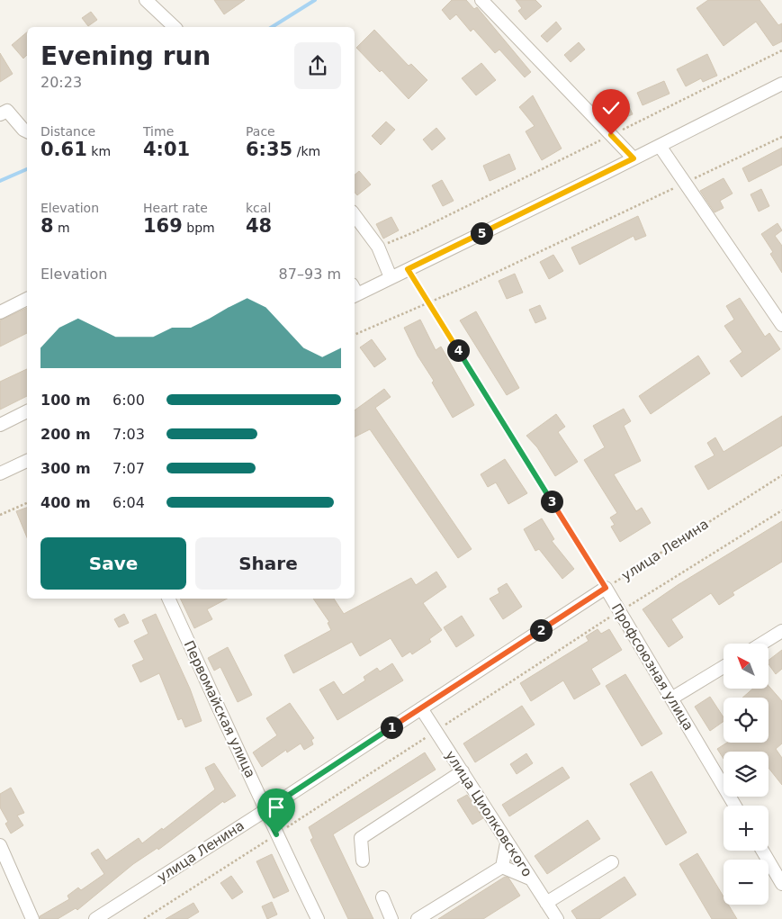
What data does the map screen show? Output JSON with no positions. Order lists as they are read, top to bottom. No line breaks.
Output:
{"streets":{"street":["улица Ленина","Профсоюзная улица","Первомайская улица","улица Циолковского"]},"crossings":[["улица Ленина","Профсоюзная улица"],["улица Ленина","Первомайская улица"],["улица Ленина","улица Циолковского"]],"north":"top left","page":{"heading":["Evening run","20:23"],"stats":[["Distance","0.61 km"],["Time","4:01"],["Pace","6:35 /km"],["Elevation","8 m"],["Heart rate","169 bpm"],["kcal","48"]],"pins":["5","4","3","2","1"],"chart":["Elevation","87–93 m"],"list":[{"name":"100 m","note":"6:00"},{"name":"200 m","note":"7:03"},{"name":"300 m","note":"7:07"},{"name":"400 m","note":"6:04"}],"buttons":["Save","Share"],"map_buttons":["+","−"]}}
